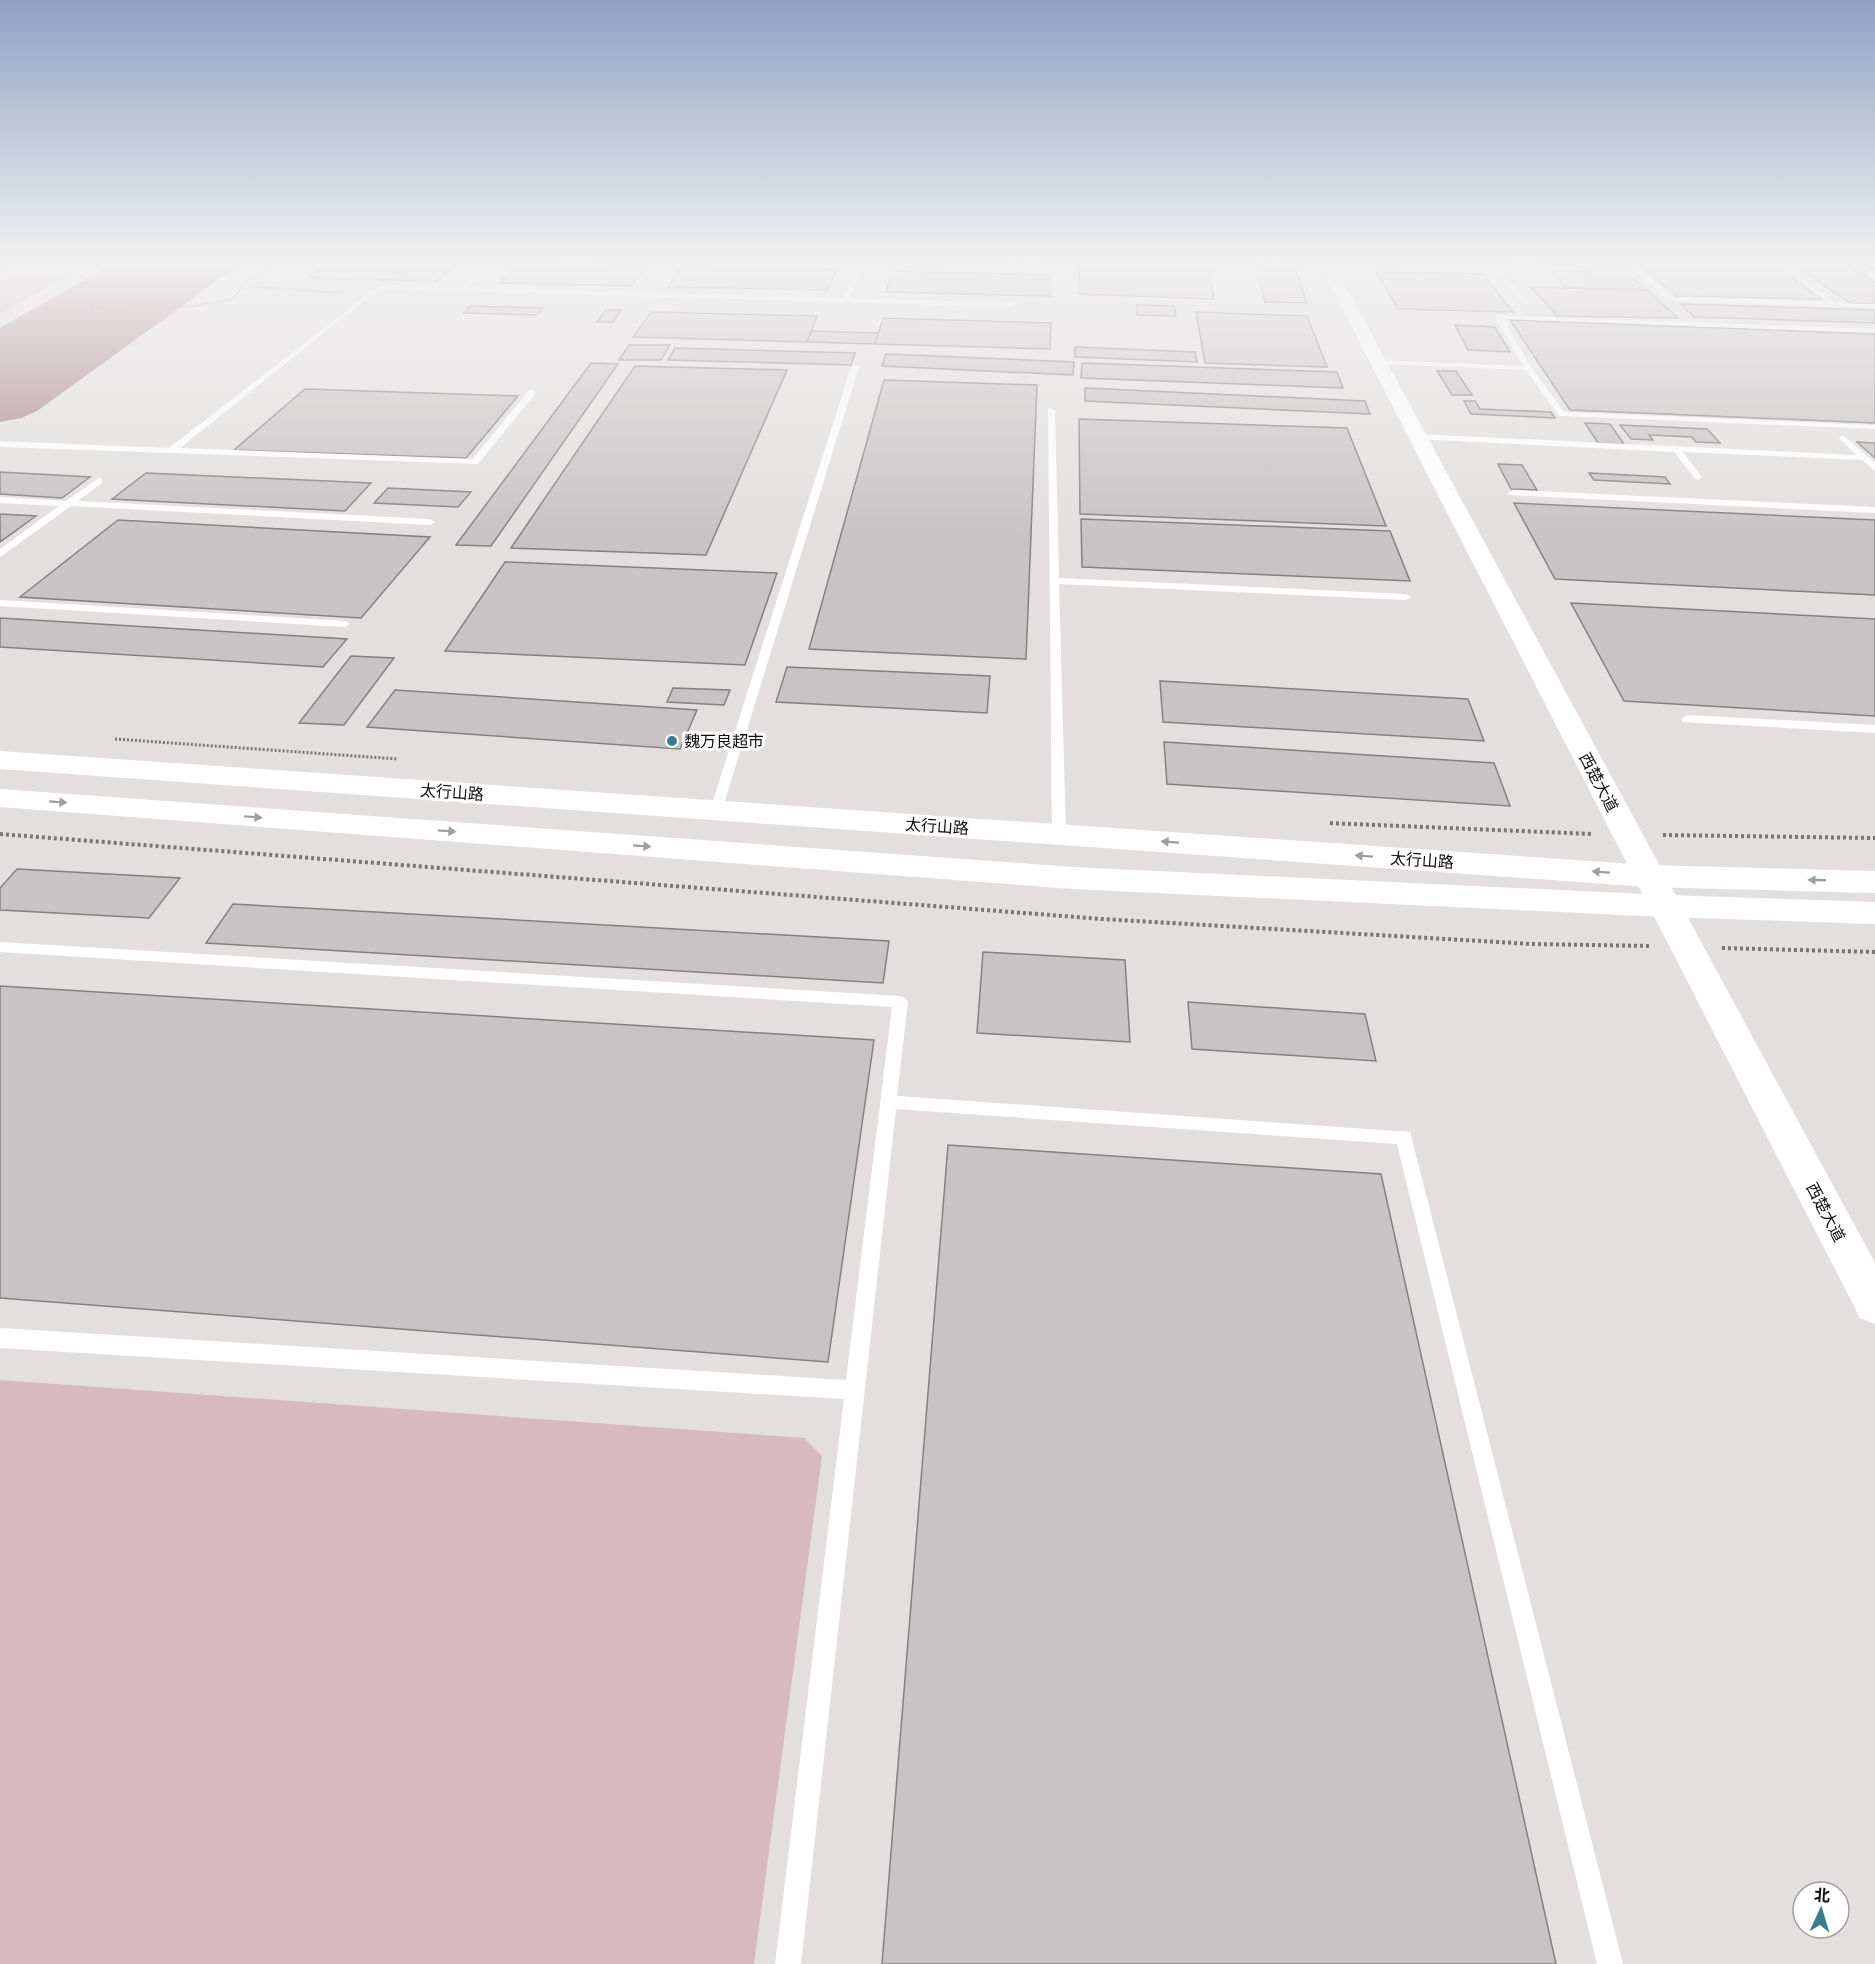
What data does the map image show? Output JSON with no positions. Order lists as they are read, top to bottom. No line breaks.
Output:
{"streets":{"street":["西楚大道","太行山路"]},"crossings":[["西楚大道","太行山路"]],"places":["魏万良超市"],"north":"top"}
